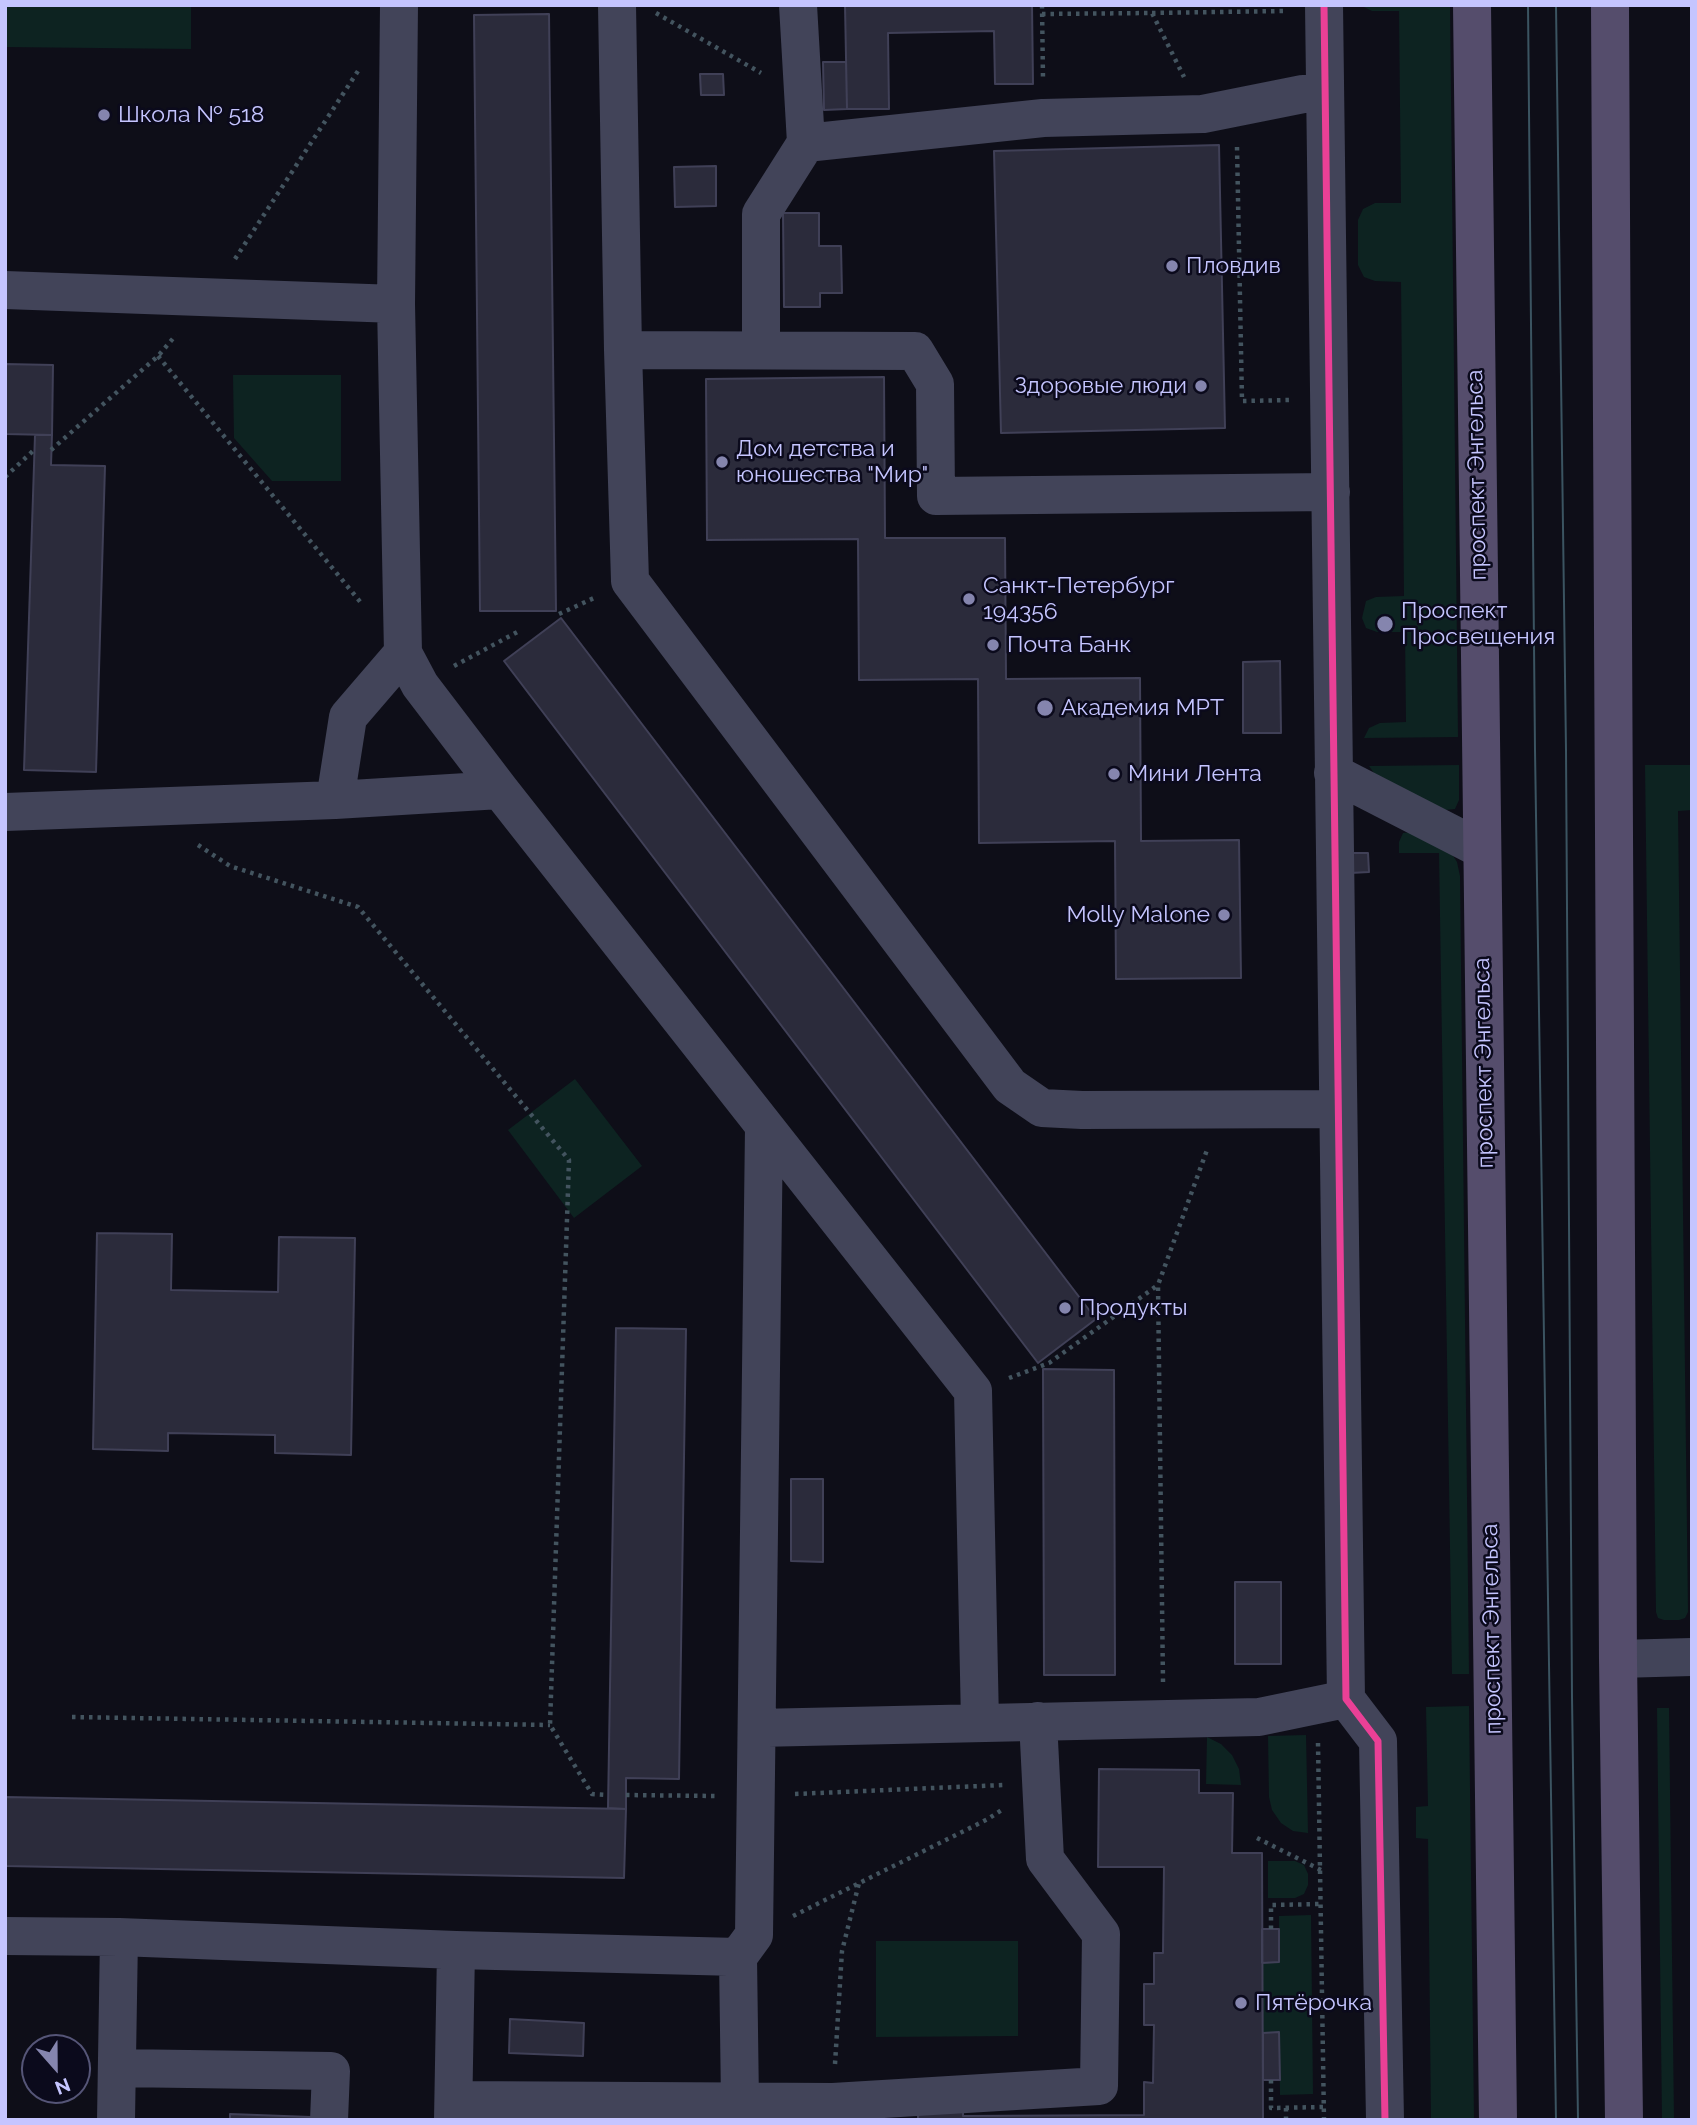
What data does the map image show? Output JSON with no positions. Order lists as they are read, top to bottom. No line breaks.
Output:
{"streets":{"main road":["проспект Энгельса"]},"places":["Школа № 518","Пловдив","Здоровые люди","Дом детства и юношества \"Мир\"","Санкт-Петербург 194356","Проспект Просвещения","Почта Банк","Академия МРТ","Мини Лента","Molly Malone","Продукты","Пятёрочка"],"north":"bottom"}
